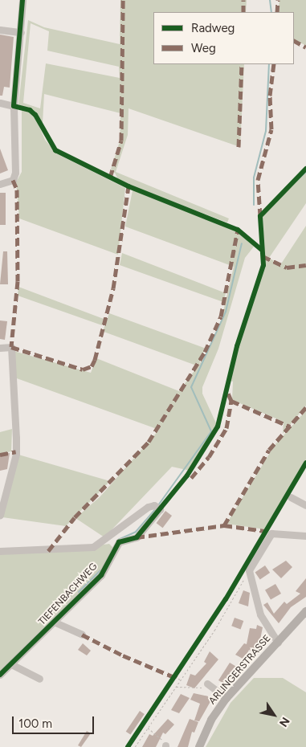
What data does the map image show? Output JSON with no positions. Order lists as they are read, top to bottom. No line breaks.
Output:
{"streets":{"main road":["ARLINGERSTRASSE"],"street":["TIEFENBACHWEG"]},"legend":["Radweg","Weg"],"scale_bar":"100 m","north":"bottom right"}
